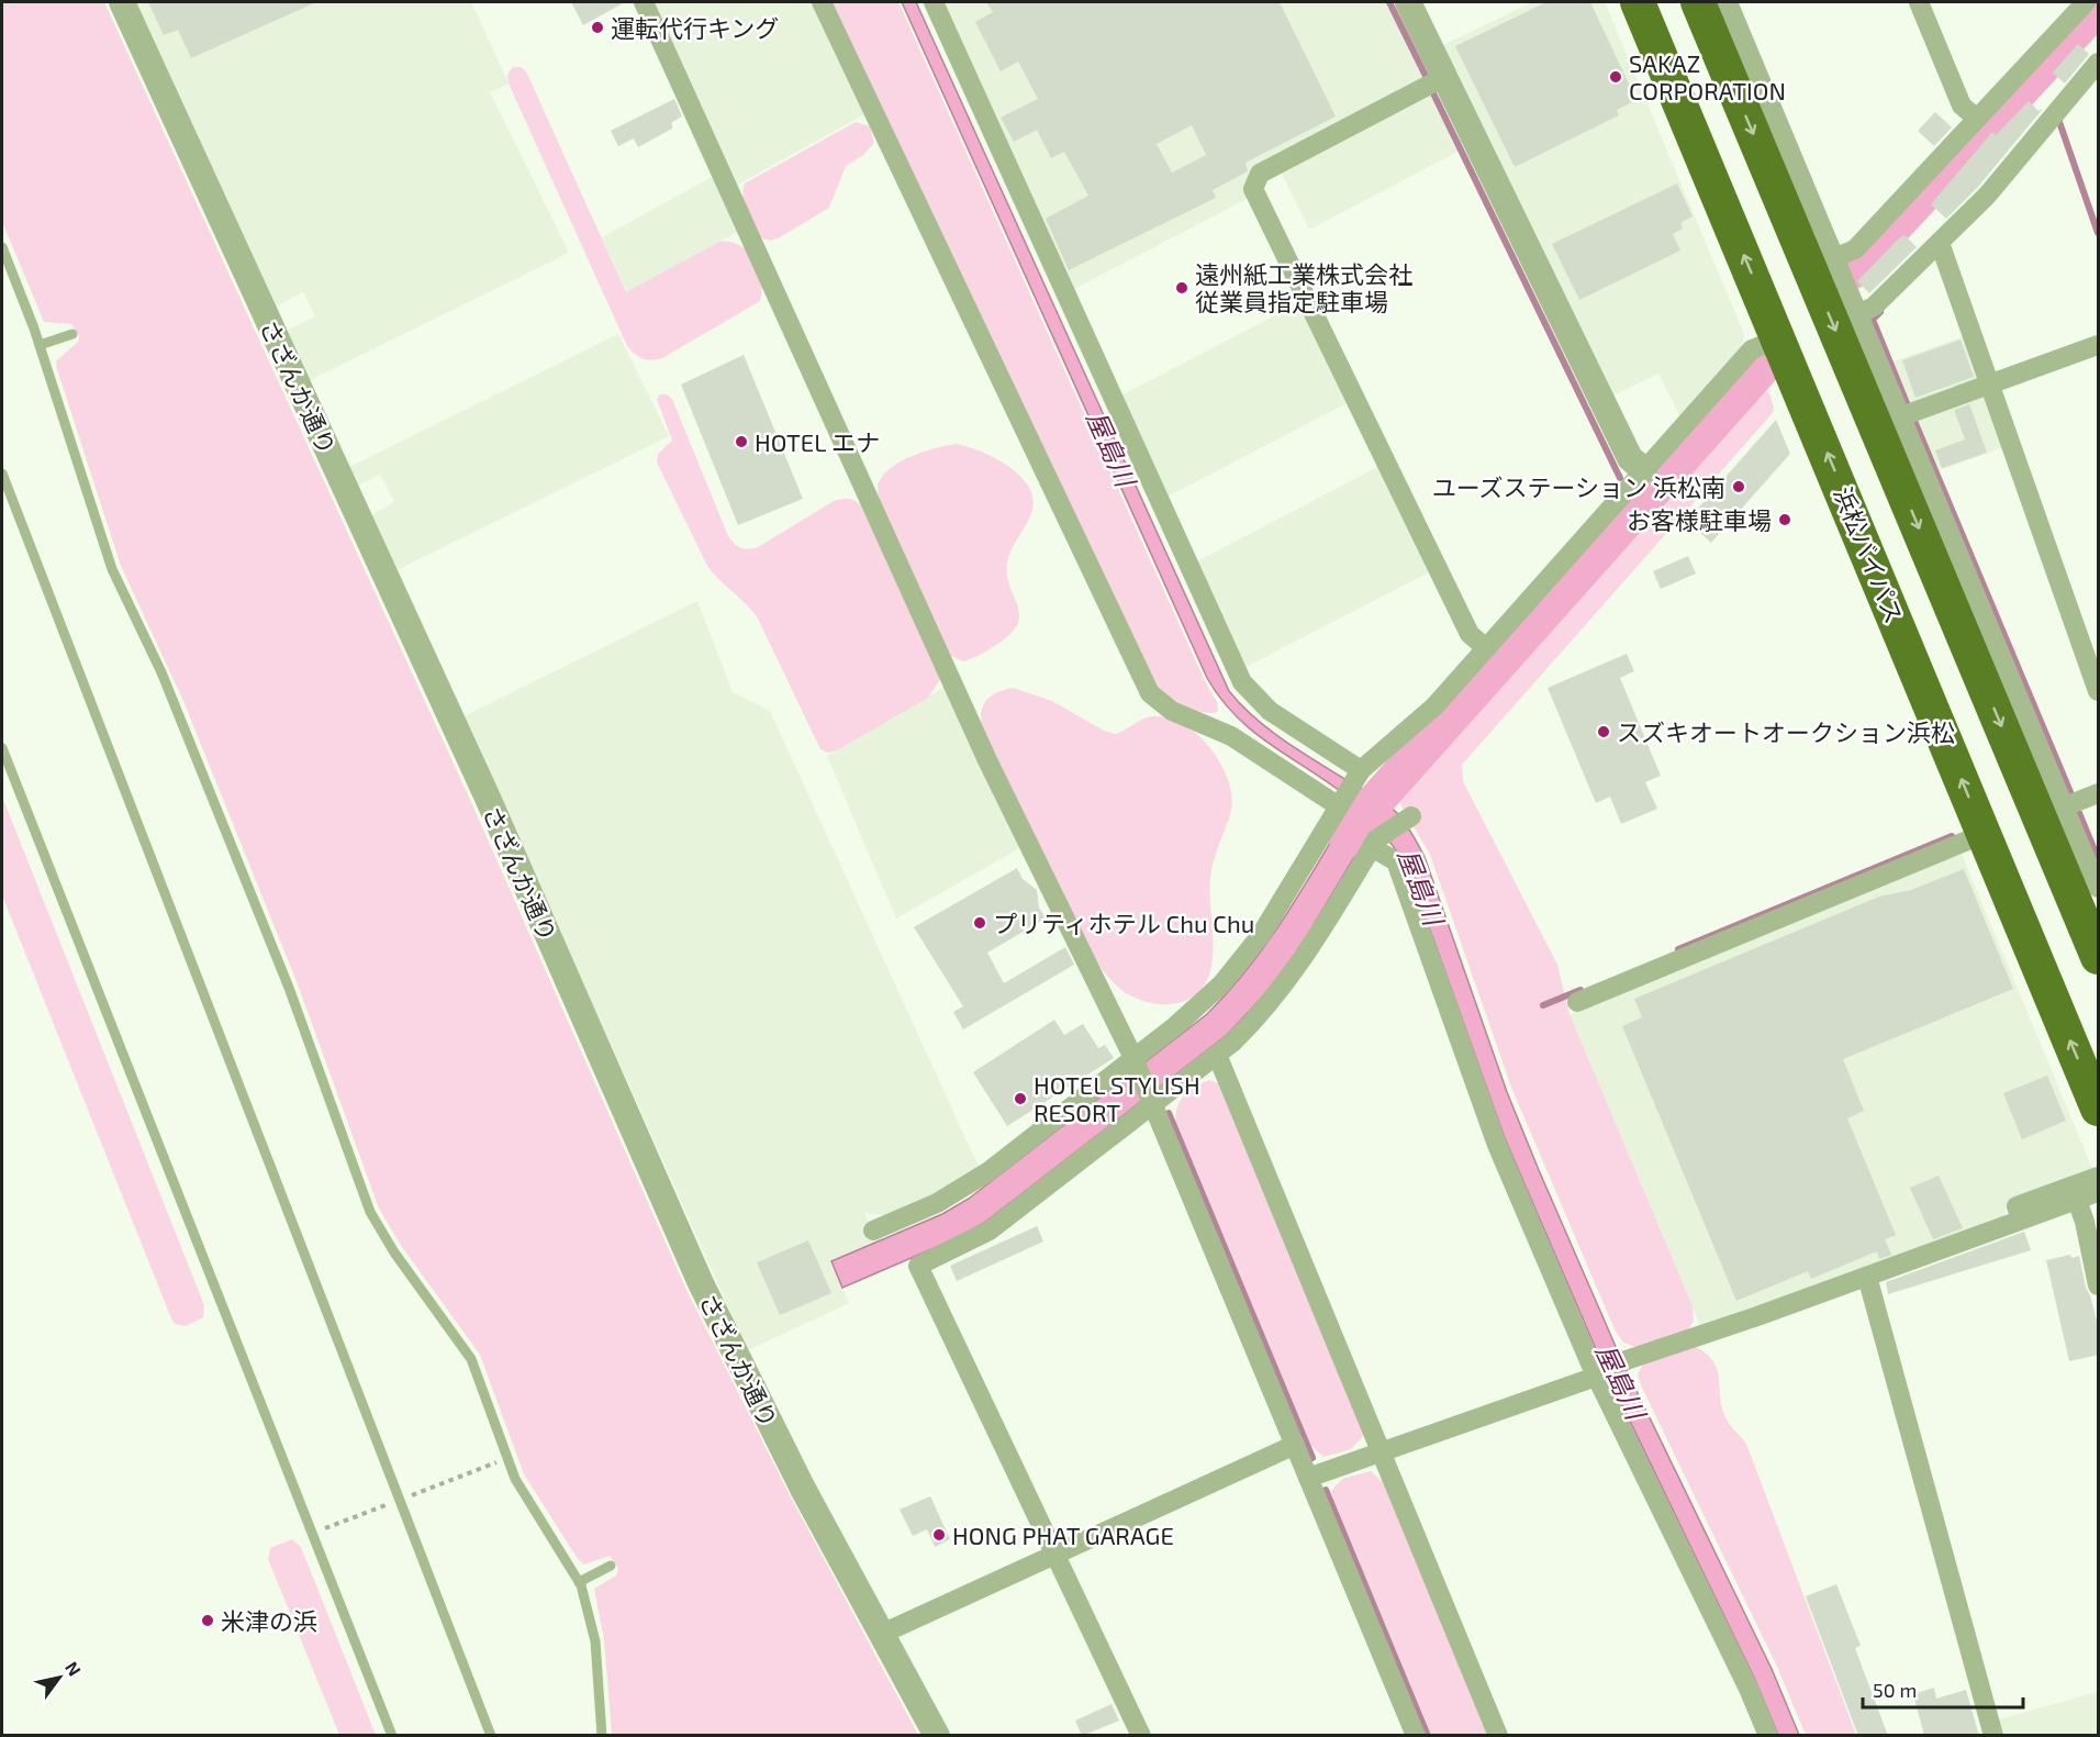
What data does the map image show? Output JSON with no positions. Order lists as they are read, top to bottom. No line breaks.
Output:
{"streets":{"highway":["浜松バイパス"],"street":["さざんか通り"]},"water":["屋島川"],"places":["運転代行キング","SAKAZ CORPORATION","遠州紙工業株式会社 従業員指定駐車場","HOTEL エナ","ユーズステーション 浜松南","お客様駐車場","スズキオートオークション浜松","プリティホテル Chu Chu","HOTEL STYLISH RESORT","HONG PHAT GARAGE","米津の浜"],"scale_bar":"50 m","north":"top right"}
